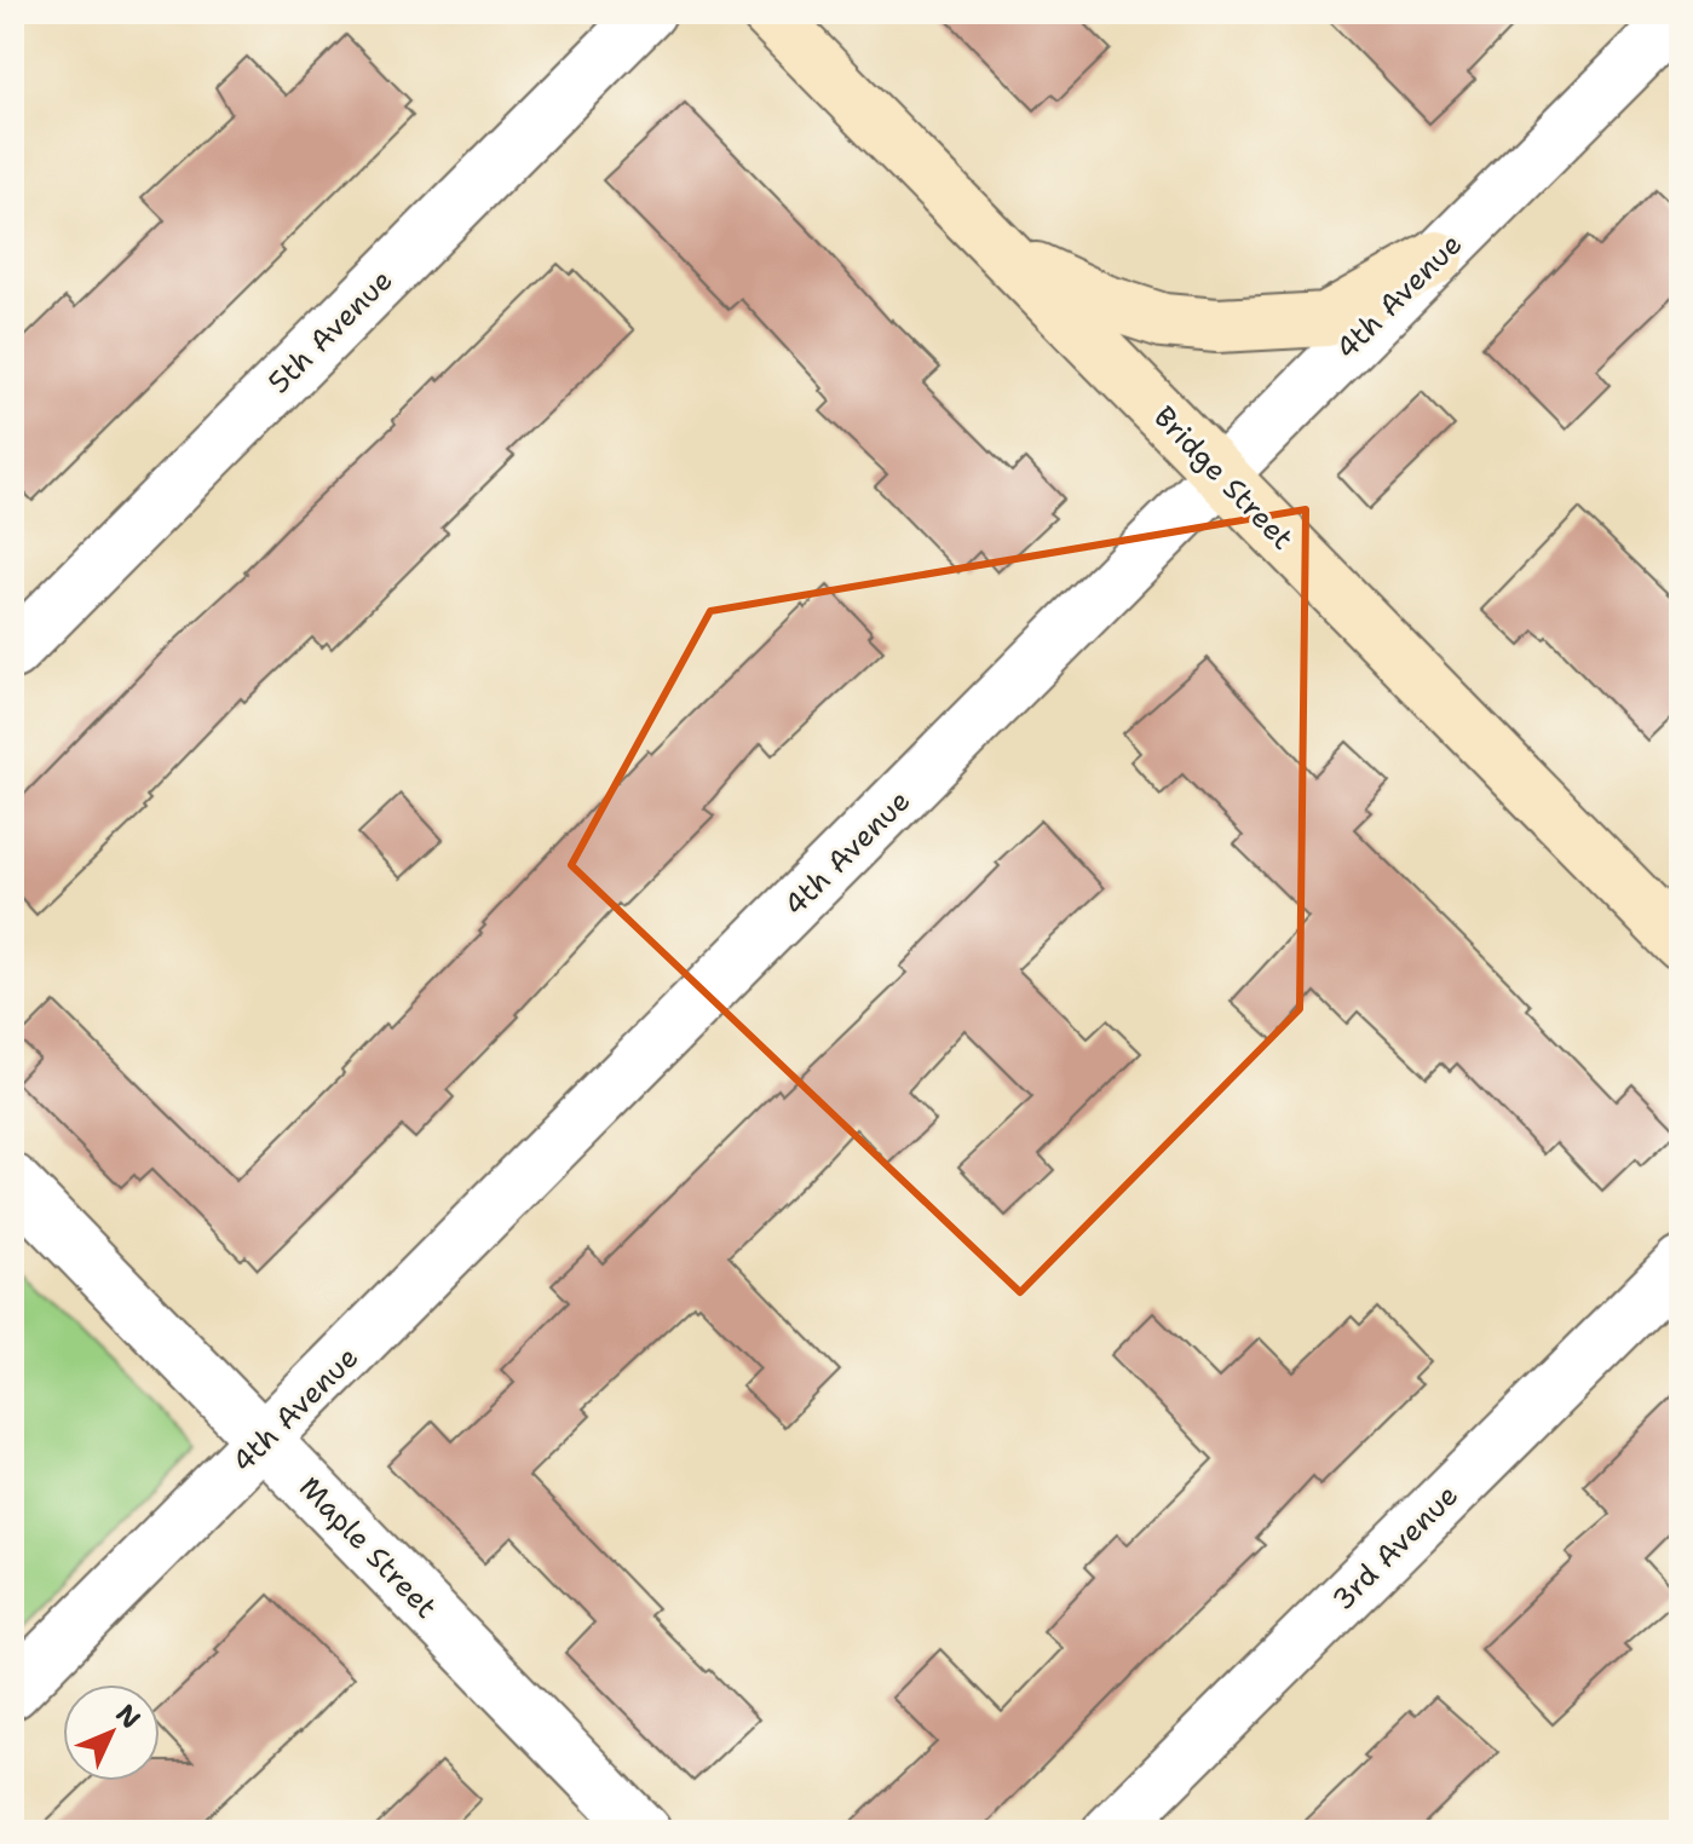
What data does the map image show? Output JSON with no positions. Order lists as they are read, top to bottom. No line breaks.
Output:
{"streets":{"main road":["Bridge Street"],"street":["4th Avenue","5th Avenue","Maple Street","3rd Avenue"]},"crossings":[["4th Avenue","Bridge Street"],["4th Avenue","Maple Street"]],"north":"top right"}
